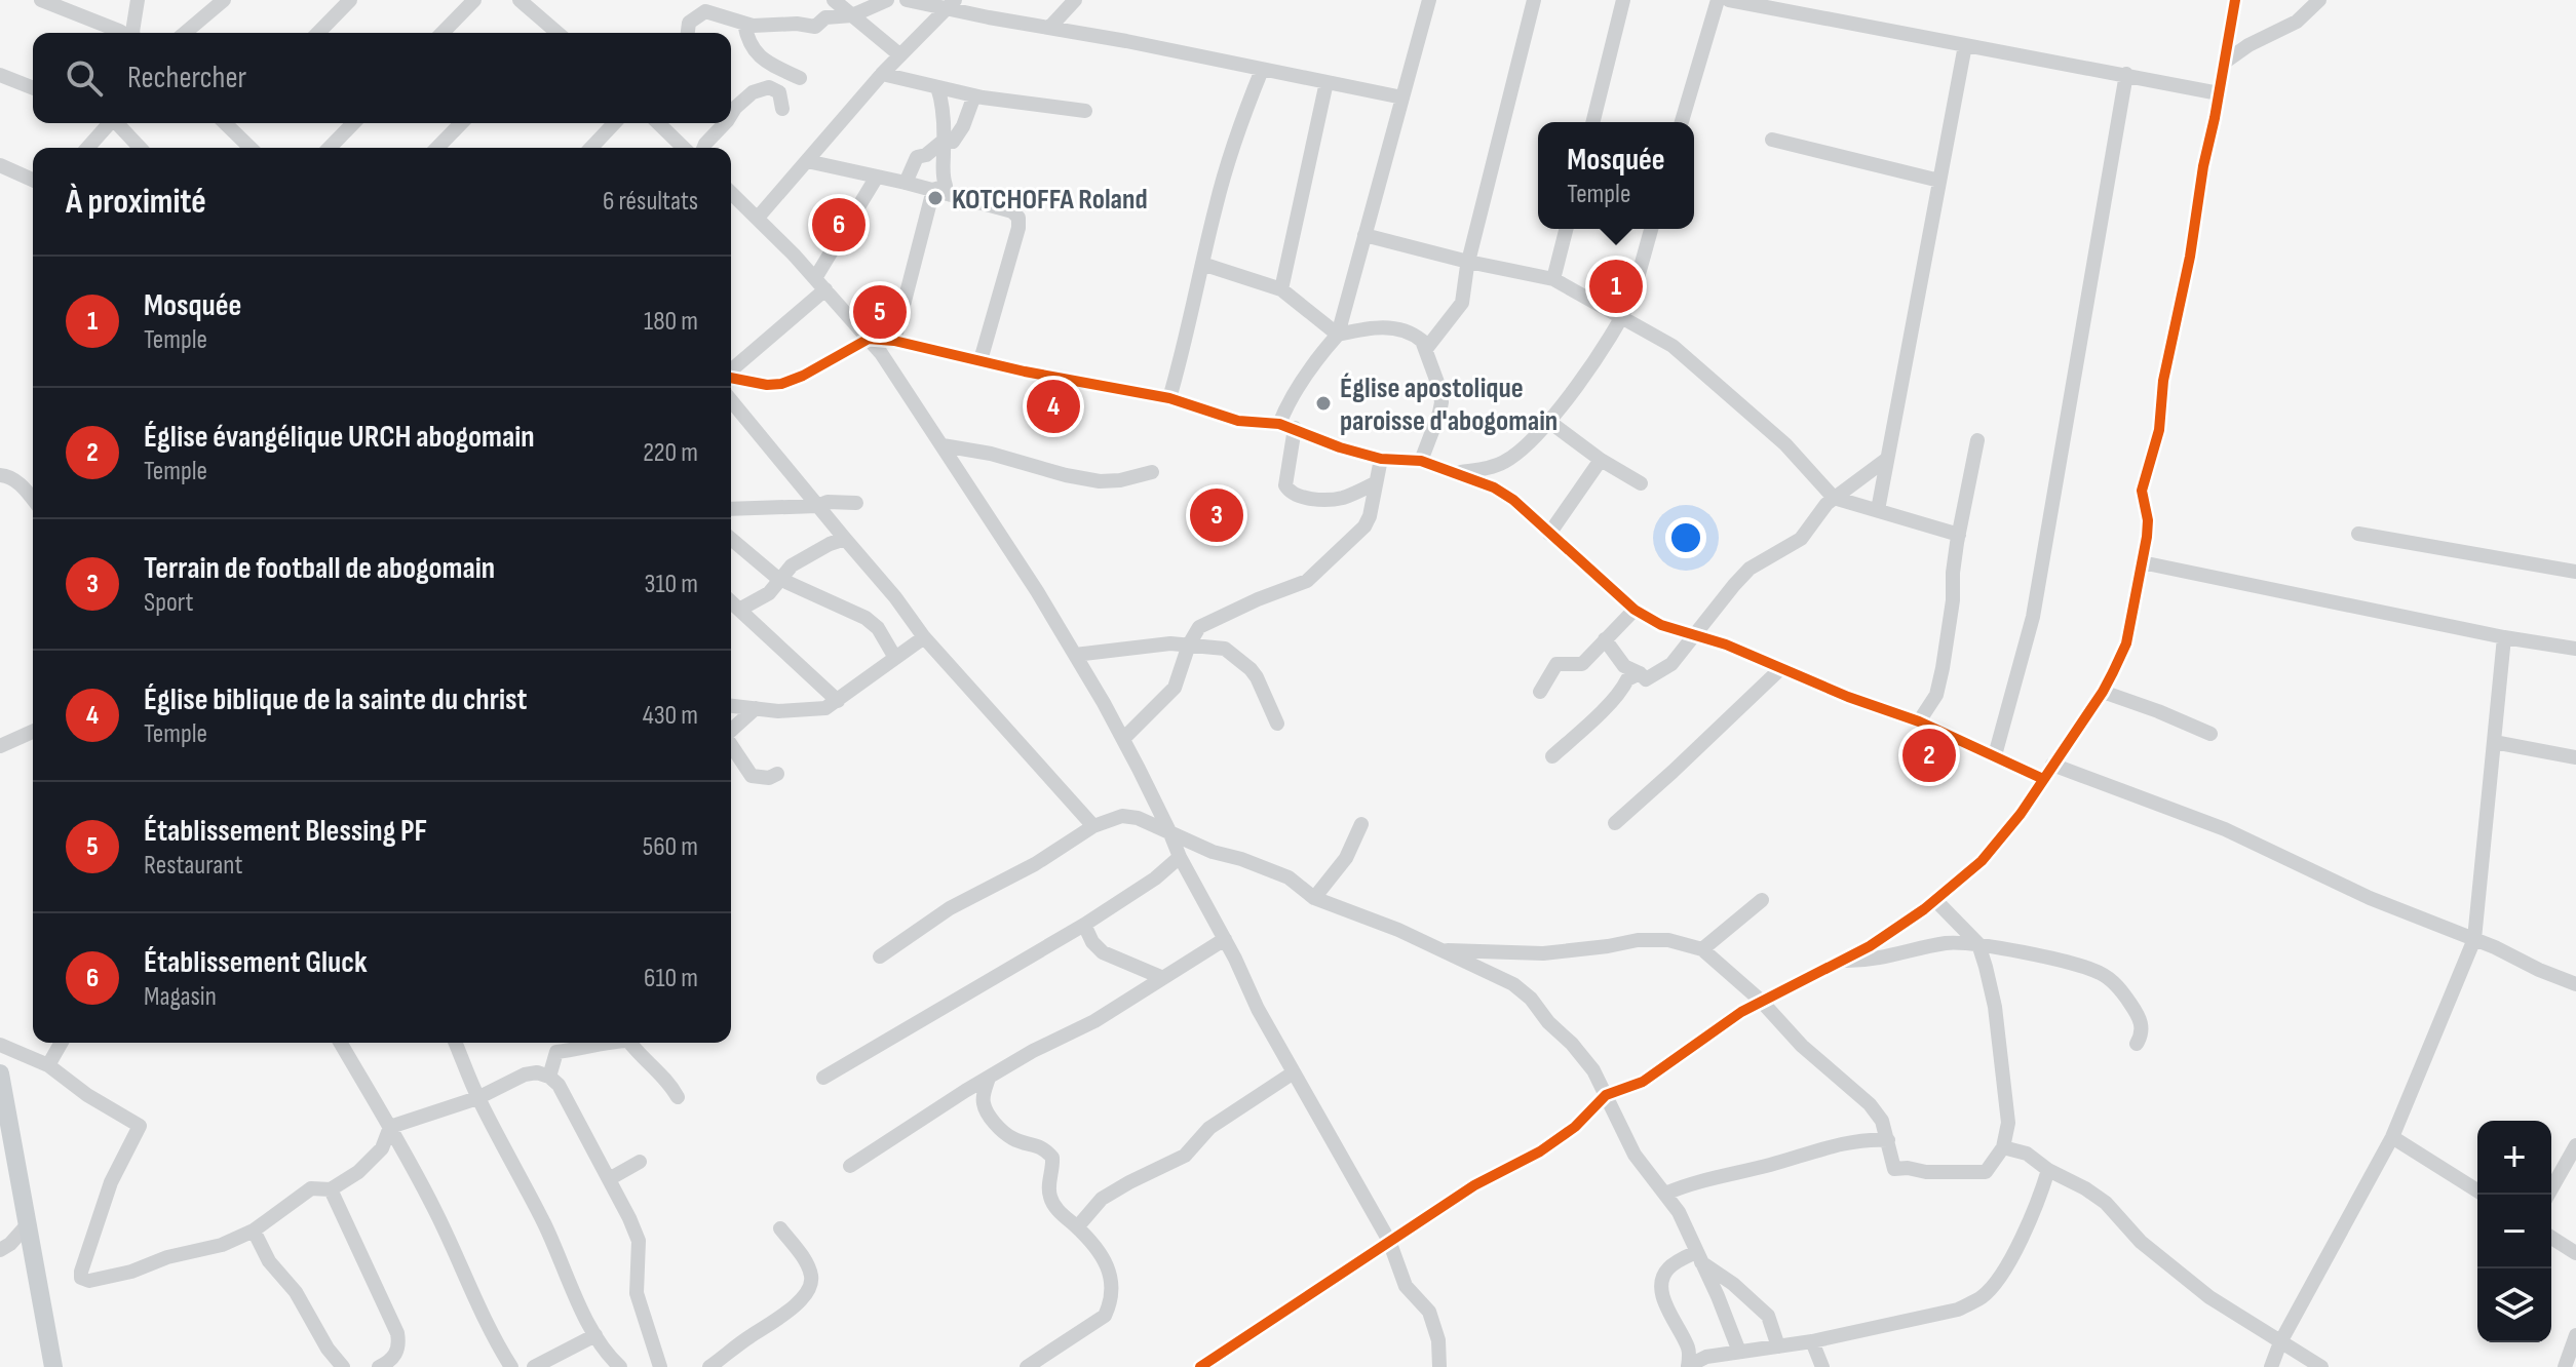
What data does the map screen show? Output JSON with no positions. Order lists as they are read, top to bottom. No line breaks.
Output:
{"places":["KOTCHOFFA Roland","Église apostolique paroisse d'abogomain"],"page":{"search":"Rechercher","popup":["Mosquée","Temple"],"heading":["À proximité","6 résultats"],"pins":["6","1","5","4","3","2"],"list":[{"mark":"1","name":"Mosquée","note":"Temple","value":"180 m"},{"mark":"2","name":"Église évangélique URCH abogomain","note":"Temple","value":"220 m"},{"mark":"3","name":"Terrain de football de abogomain","note":"Sport","value":"310 m"},{"mark":"4","name":"Église biblique de la sainte du christ","note":"Temple","value":"430 m"},{"mark":"5","name":"Établissement Blessing PF","note":"Restaurant","value":"560 m"},{"mark":"6","name":"Établissement Gluck","note":"Magasin","value":"610 m"}],"map_buttons":["+","−"]}}
